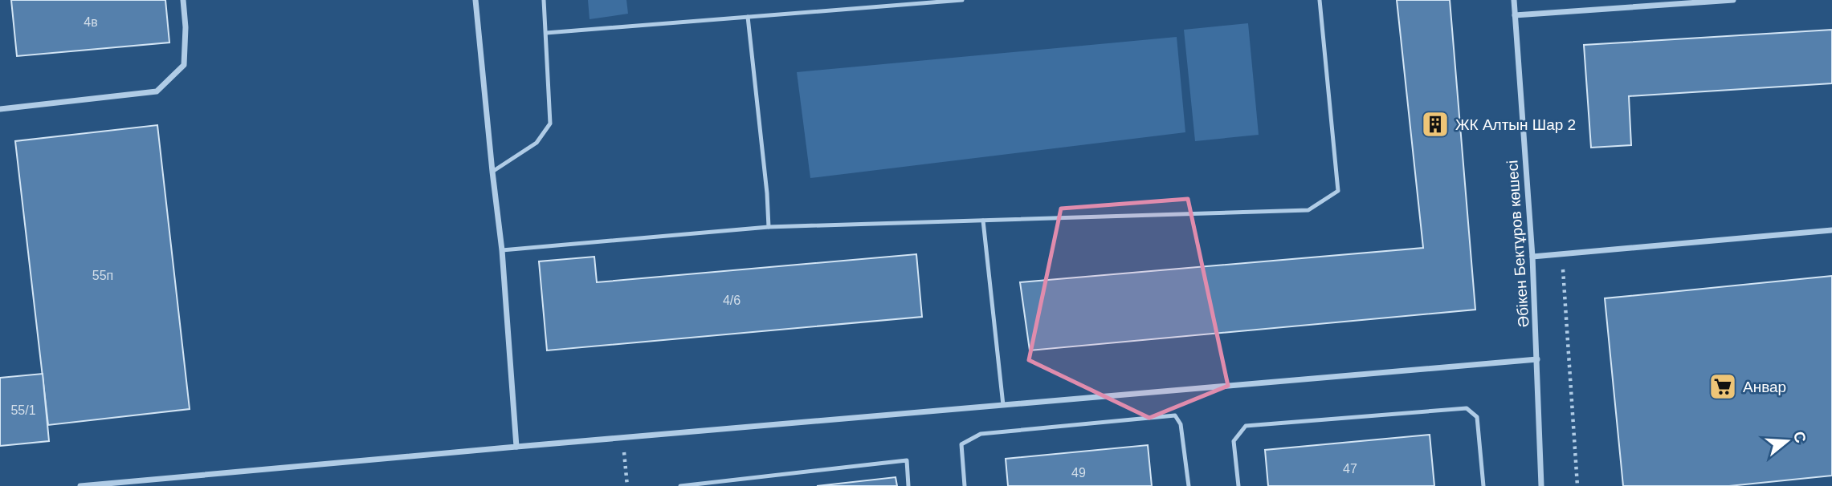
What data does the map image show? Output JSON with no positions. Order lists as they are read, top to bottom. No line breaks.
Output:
{"streets":{"street":["Әбікен Бектұров көшесі"]},"places":{"building":["ЖК Алтын Шар 2"],"supermarket":["Анвар"]},"house_numbers":["4в","55п","4/6","55/1","47","49"],"north":"right"}
